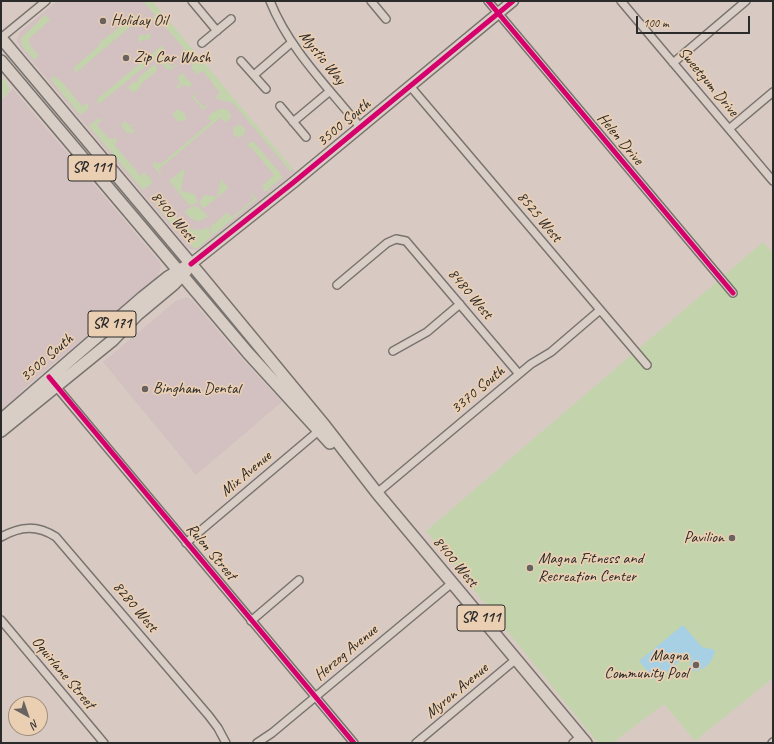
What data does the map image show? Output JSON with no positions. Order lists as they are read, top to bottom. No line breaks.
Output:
{"streets":{"main road":["3500 South","SR 111","8400 West","SR 171"],"street":["Mystic Way","Sweetgum Drive","Helen Drive","8525 West","8480 West","3370 South","Mix Avenue","Rulon Street","8280 West","Herzog Avenue","Oquirlane Street","Myron Avenue"]},"crossings":[["Mystic Way","3500 South"],["3500 South","Helen Drive"],["3500 South","8400 West"],["3500 South","8525 West"],["3500 South","Rulon Street"],["8400 West","3370 South"],["8400 West","Mix Avenue"],["8400 West","Herzog Avenue"],["8400 West","Myron Avenue"],["8525 West","3370 South"],["8480 West","3370 South"],["Mix Avenue","Rulon Street"],["Rulon Street","Herzog Avenue"]],"places":["Holiday Oil","Zip Car Wash","Bingham Dental","Pavilion","Magna Fitness and Recreation Center","Magna Community Pool"],"scale_bar":"100 m","north":"bottom right"}
